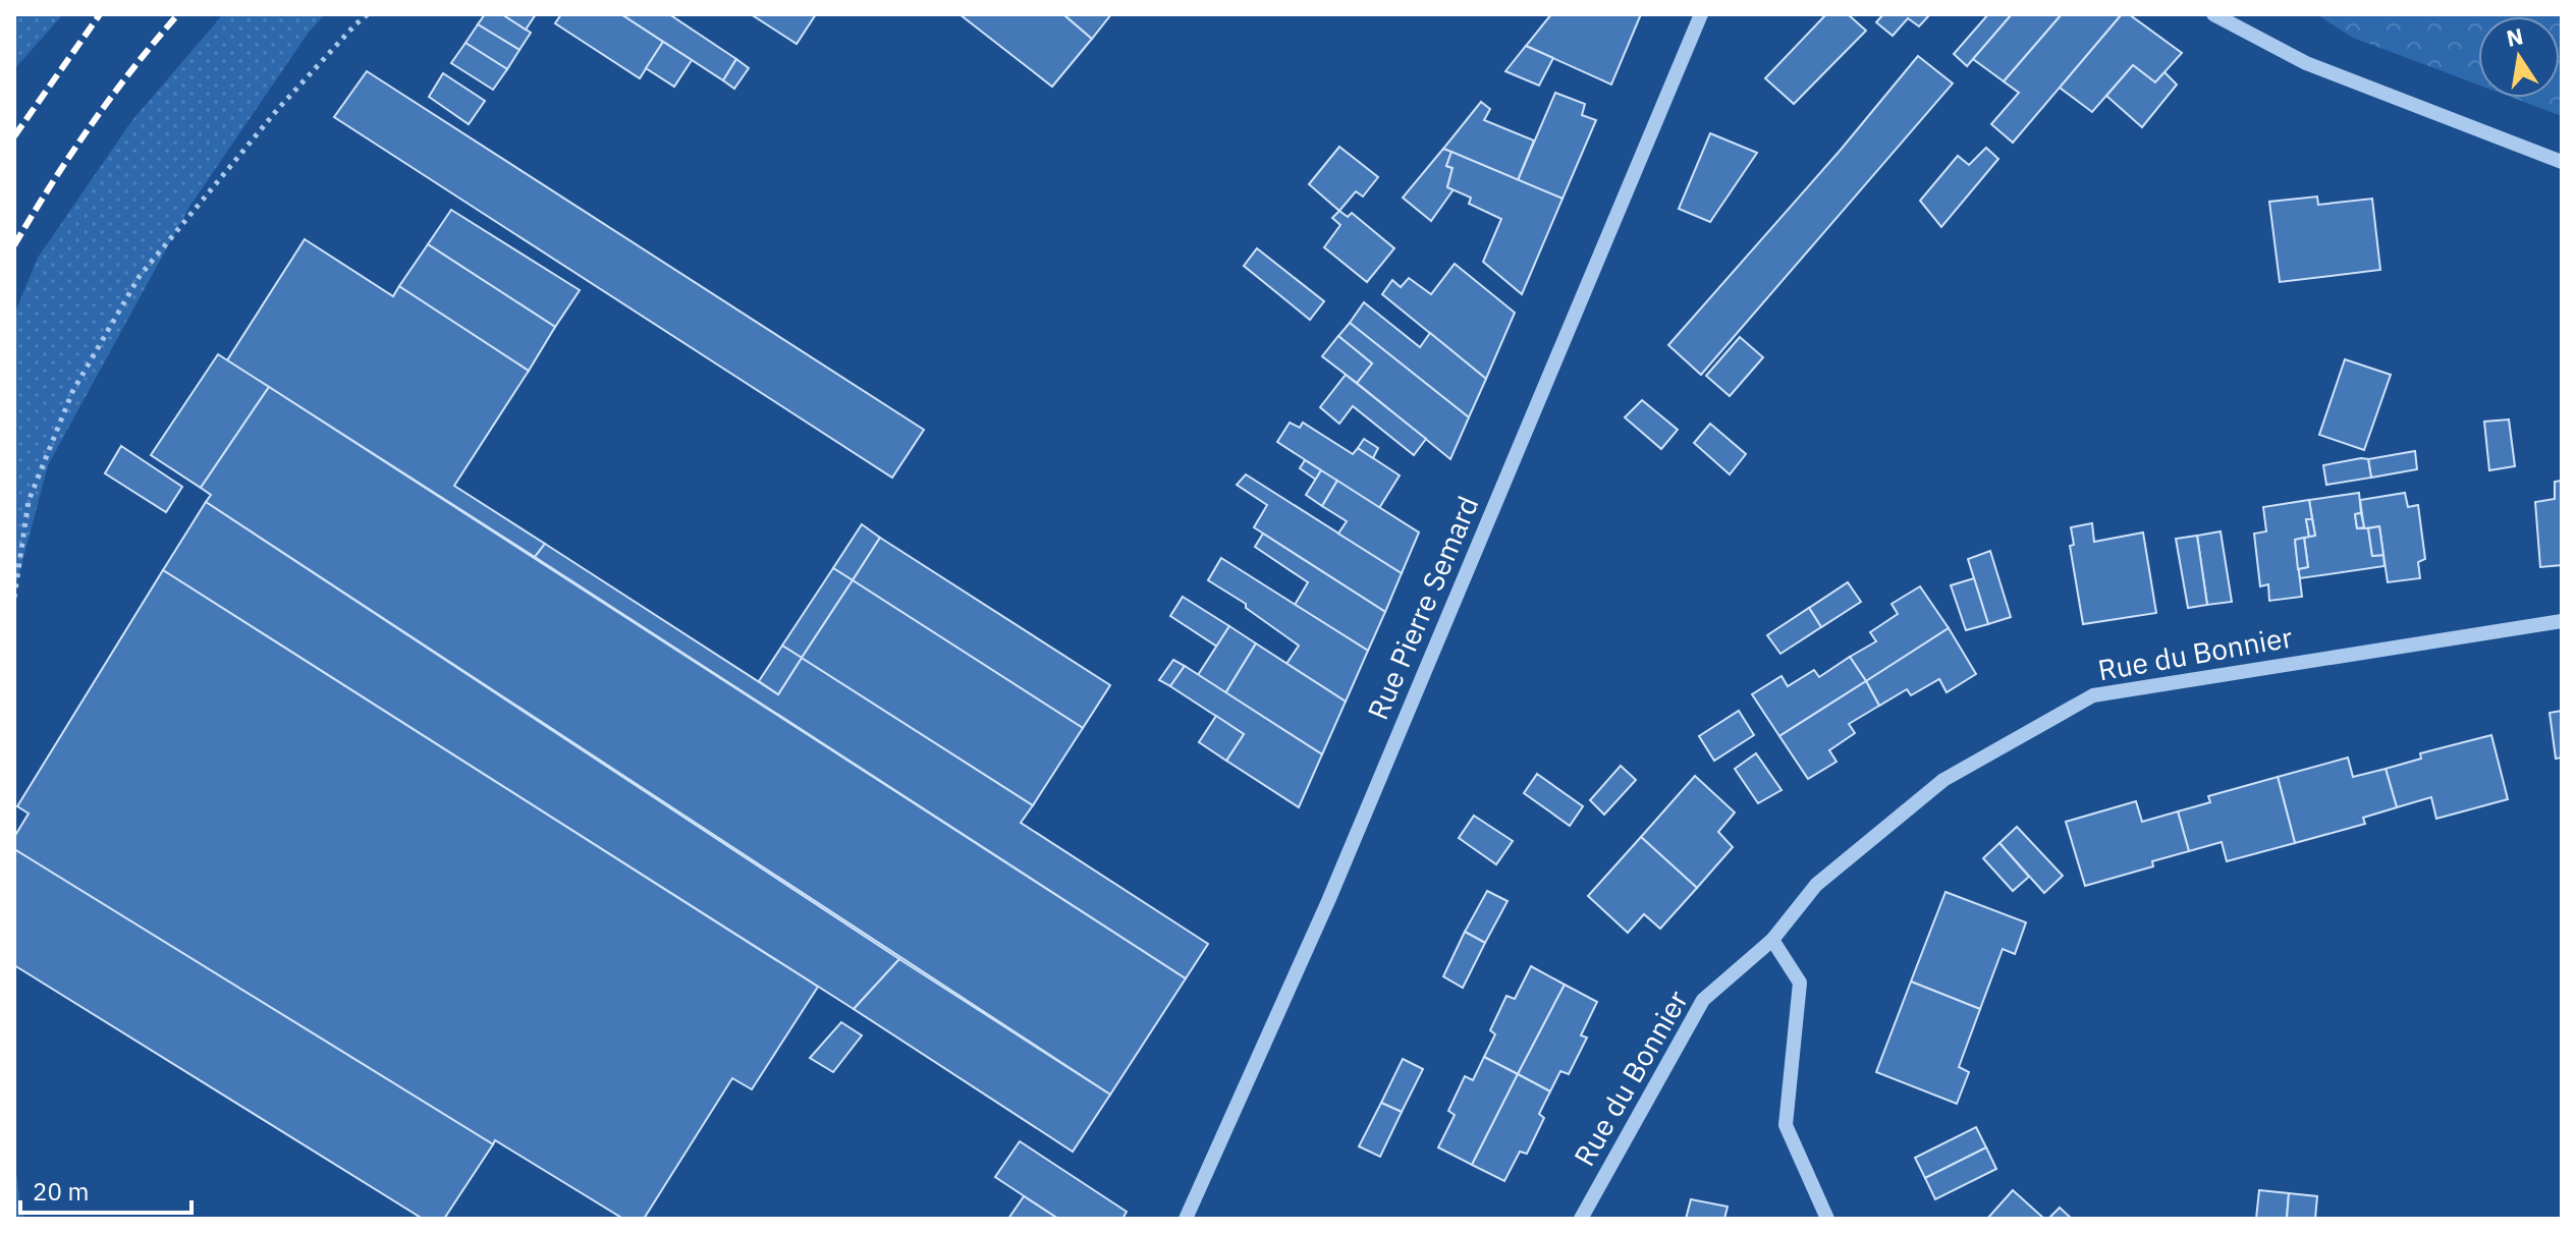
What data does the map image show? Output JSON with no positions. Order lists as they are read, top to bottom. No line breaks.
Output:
{"streets":{"street":["Rue Pierre Semard","Rue du Bonnier"]},"scale_bar":"20 m","north":"top"}
